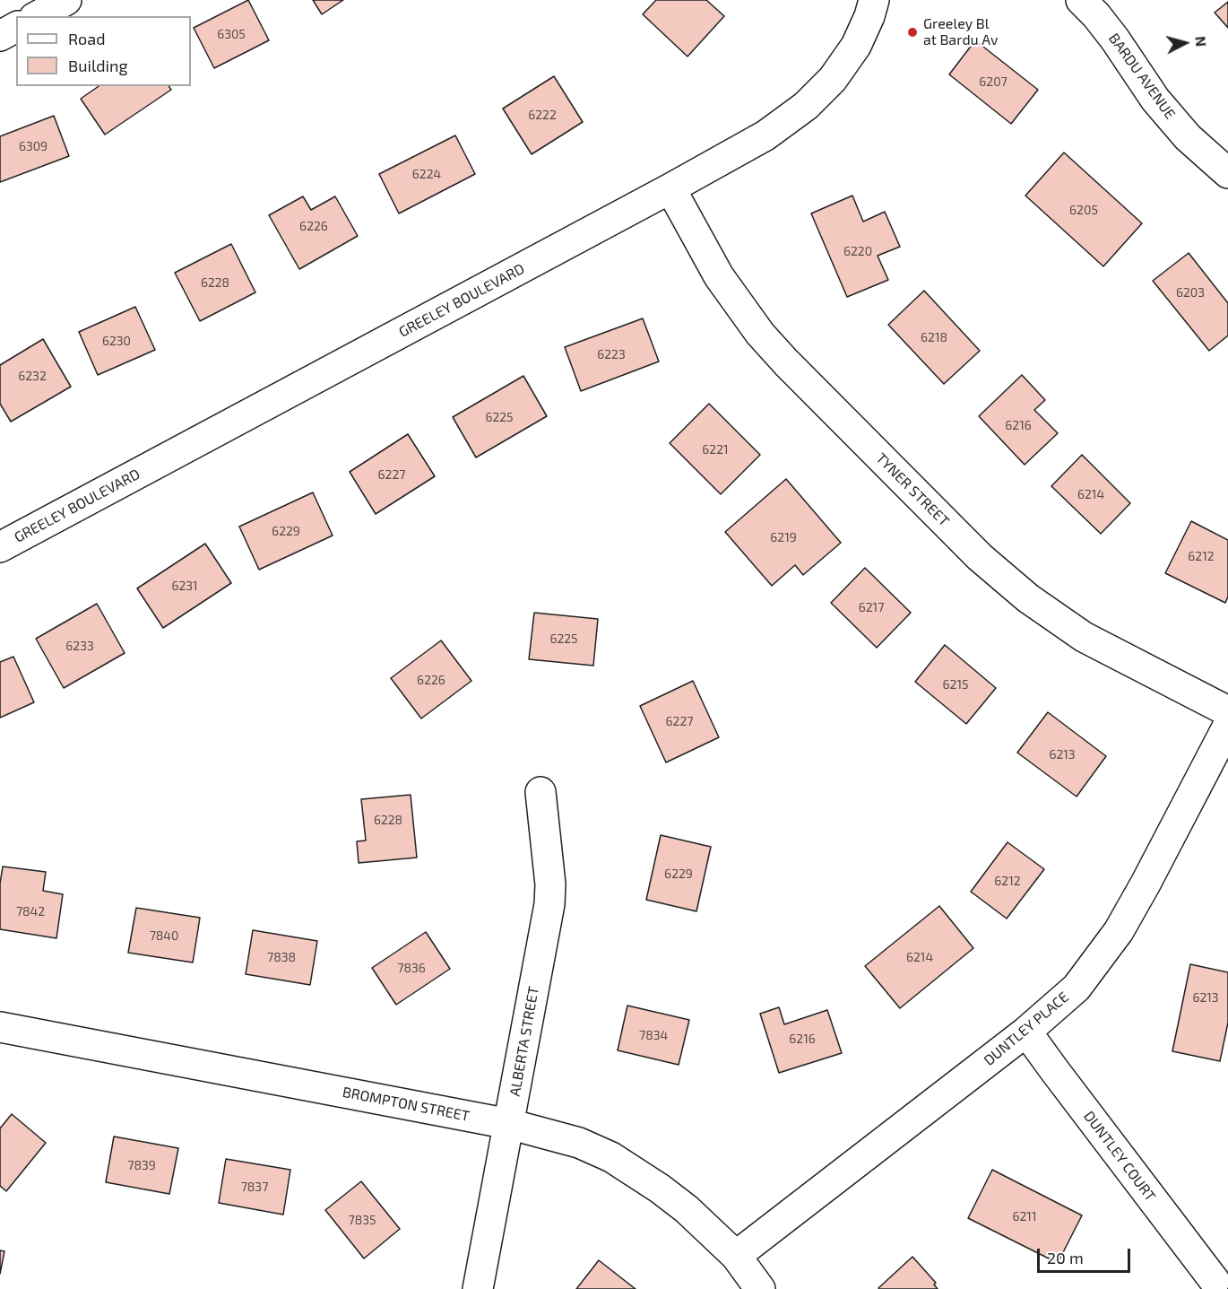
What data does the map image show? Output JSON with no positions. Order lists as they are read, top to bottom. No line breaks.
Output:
{"streets":{"street":["BARDU AVENUE","GREELEY BOULEVARD","TYNER STREET","DUNTLEY PLACE","ALBERTA STREET","BROMPTON STREET","DUNTLEY COURT"]},"crossings":[["GREELEY BOULEVARD","TYNER STREET"],["DUNTLEY PLACE","BROMPTON STREET"],["DUNTLEY PLACE","DUNTLEY COURT"],["ALBERTA STREET","BROMPTON STREET"]],"places":["Greeley Bl at Bardu Av"],"house_numbers":["6305","6207","6222","6309","6224","6205","6226","6220","6228","6203","6218","6230","6223","6232","6225","6216","6221","6227","6214","6229","6219","6212","6231","6217","6225","6233","6226","6215","6227","6213","6228","6229","6212","7842","7840","7838","6214","7836","6213","7834","6216","7839","7837","6211","7835"],"legend":["Road","Building"],"scale_bar":"20 m","north":"right"}
